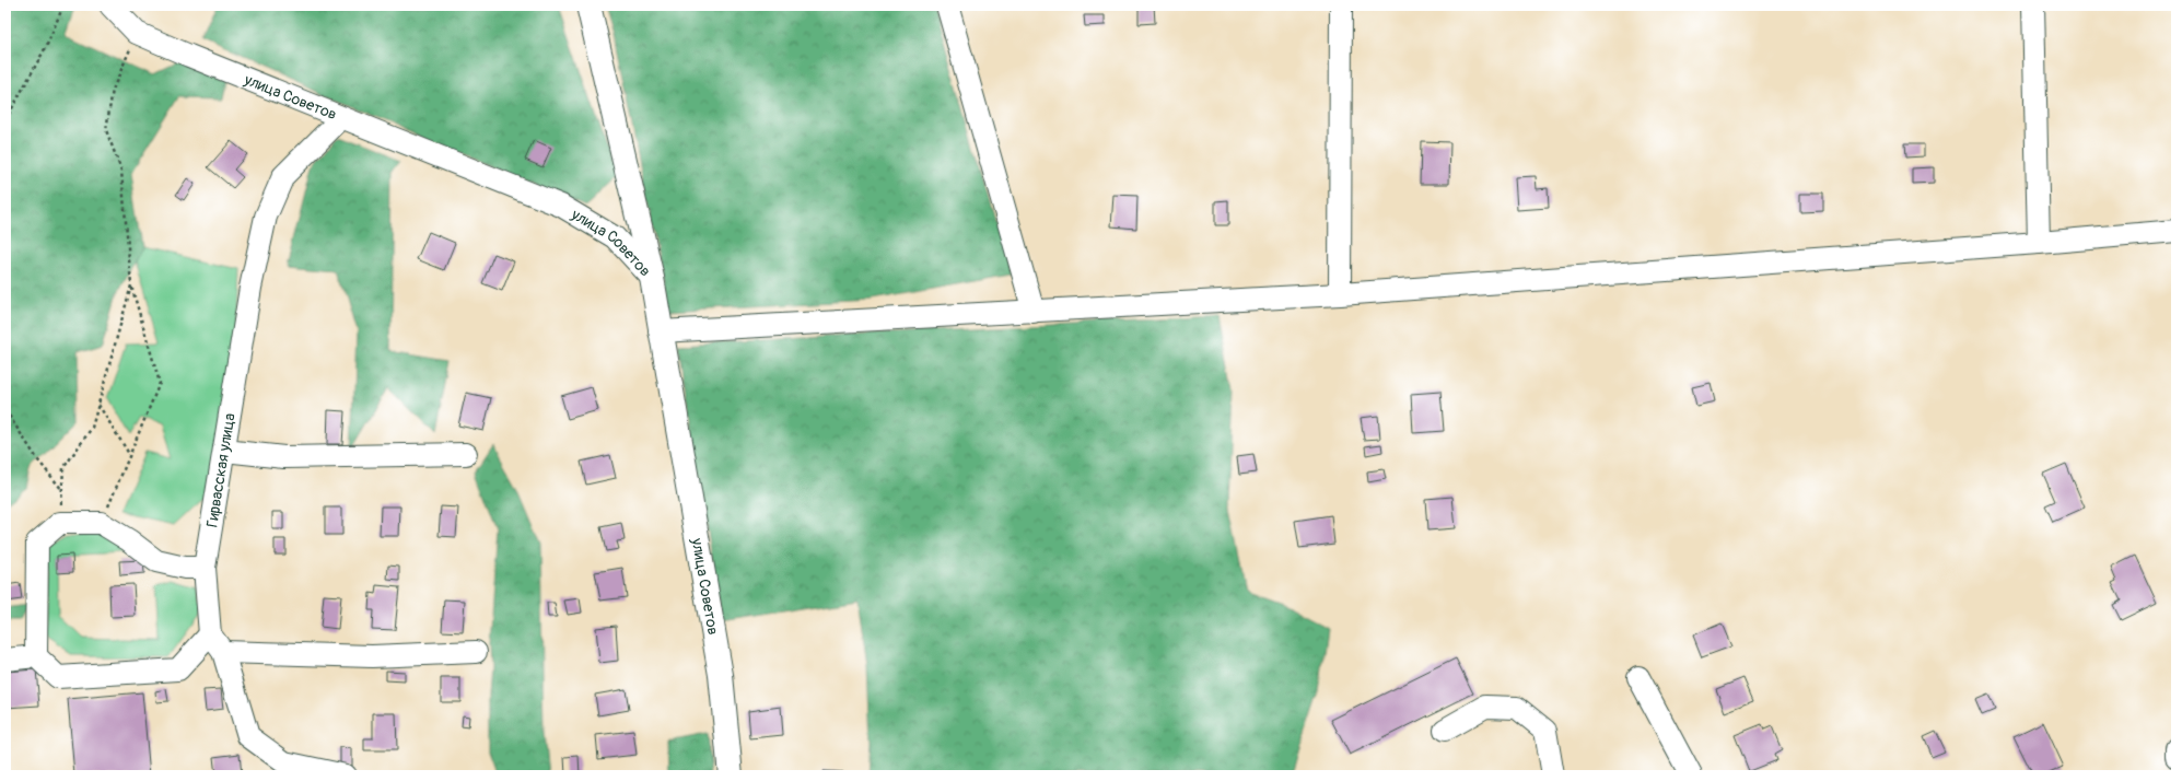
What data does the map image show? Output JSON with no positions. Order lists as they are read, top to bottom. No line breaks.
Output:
{"streets":{"main road":["улица Советов"],"street":["Гирвасская улица"]},"crossings":[["улица Советов","Гирвасская улица"]]}
